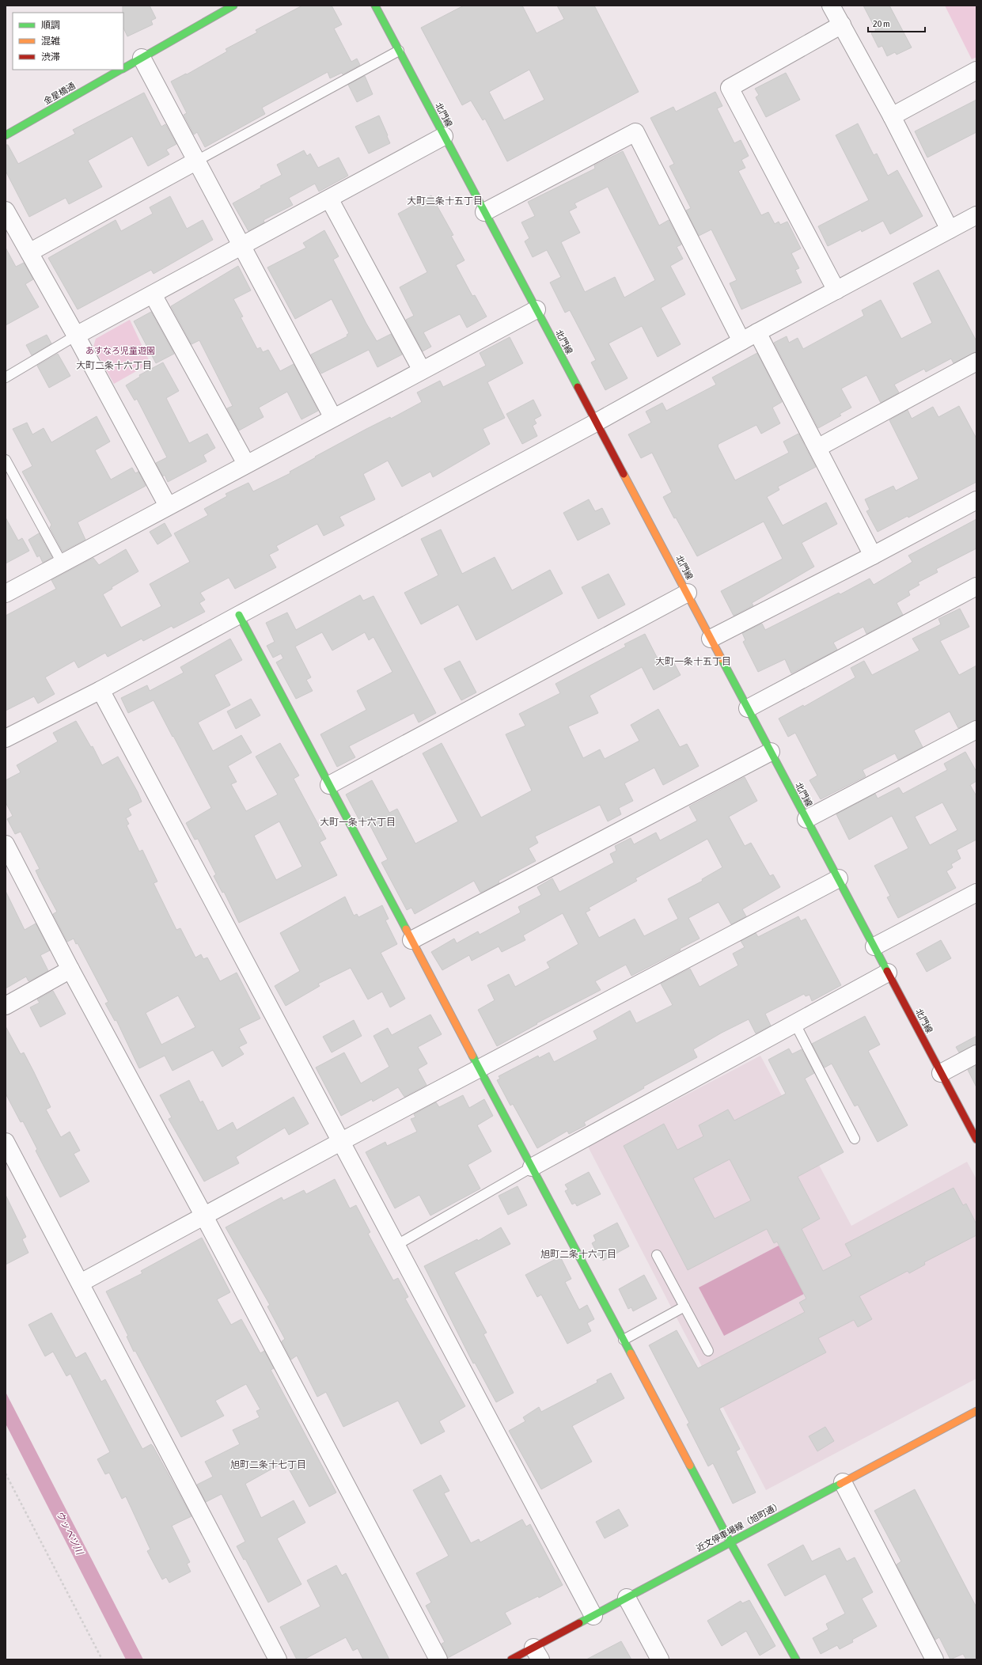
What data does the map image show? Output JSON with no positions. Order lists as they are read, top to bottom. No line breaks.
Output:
{"streets":{"street":["金星橋通","北門線","近文停車場線（旭町通）"]},"districts":["大町二条十五丁目","大町二条十六丁目","大町一条十五丁目","大町一条十六丁目","旭町二条十六丁目","旭町二条十七丁目"],"water":["ウッペツ川"],"parks":["あすなろ児童遊園"],"legend":["順調","混雑","渋滞"],"scale_bar":"20 m"}
